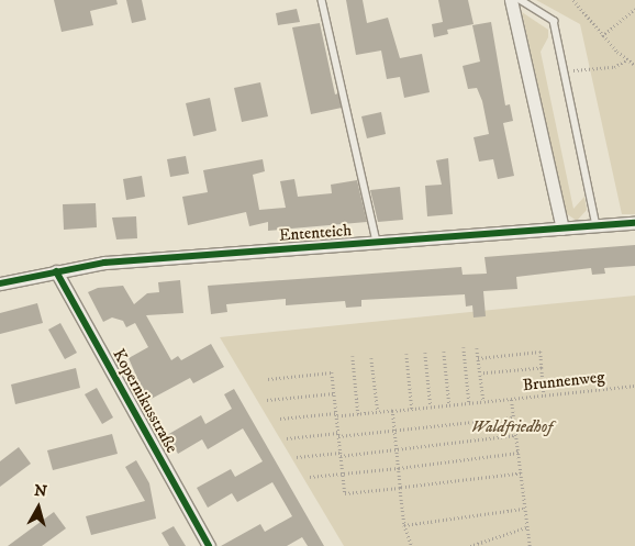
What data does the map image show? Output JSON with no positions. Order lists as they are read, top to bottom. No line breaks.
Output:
{"streets":{"street":["Ententeich","Kopernikusstraße"],"path":["Brunnenweg"]},"crossings":[["Ententeich","Kopernikusstraße"]],"parks":["Waldfriedhof"],"north":"top"}
